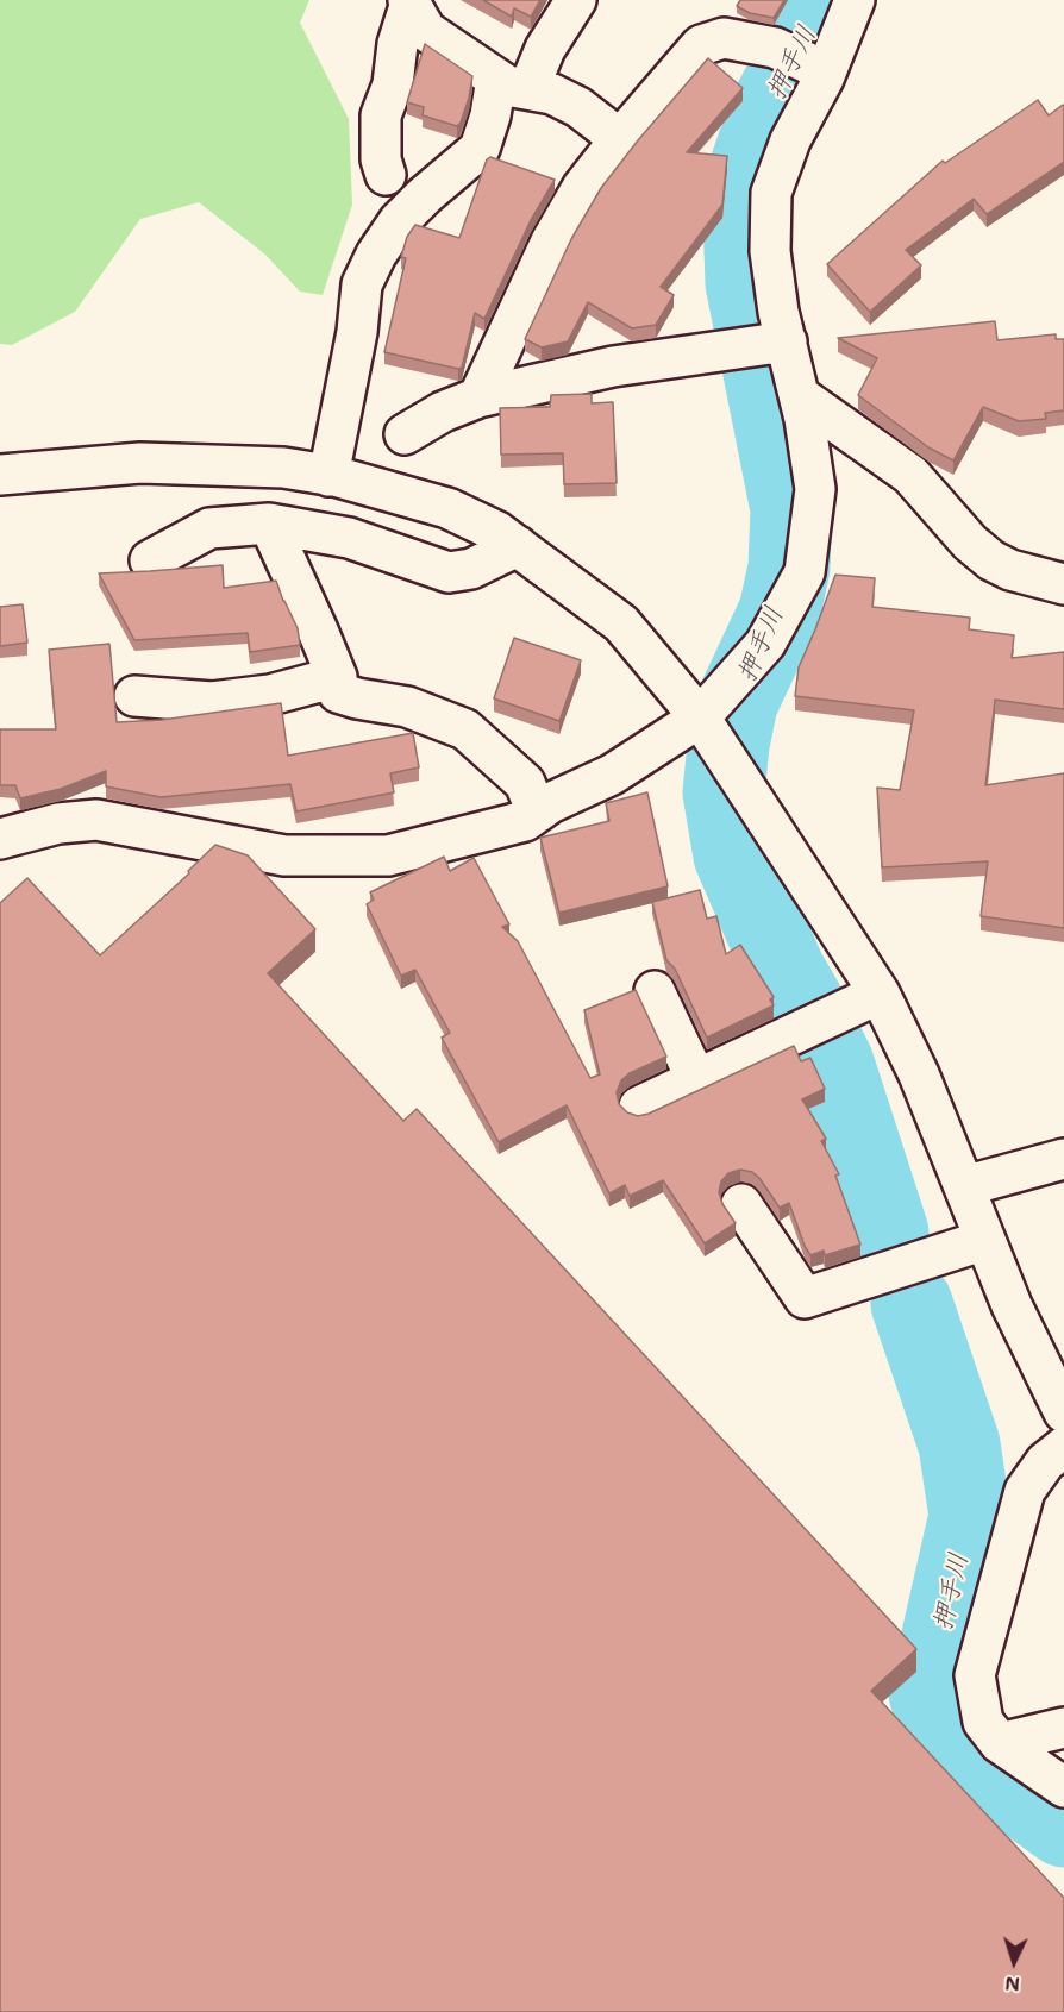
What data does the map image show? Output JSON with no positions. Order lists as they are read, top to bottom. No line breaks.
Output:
{"water":["押手川"],"north":"bottom"}
